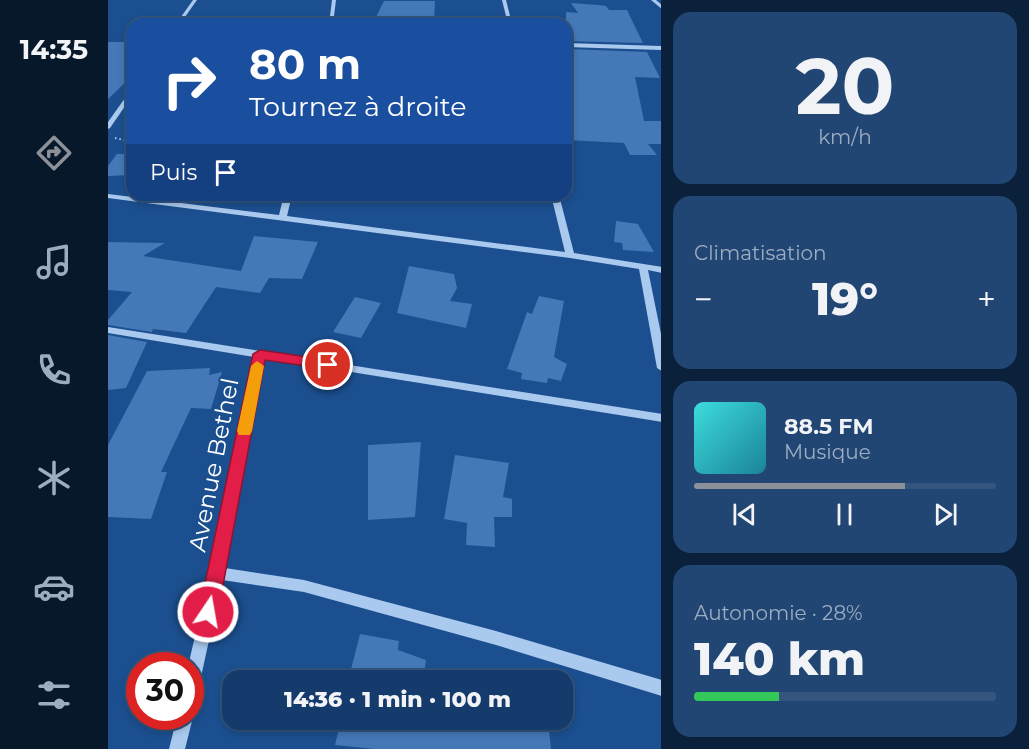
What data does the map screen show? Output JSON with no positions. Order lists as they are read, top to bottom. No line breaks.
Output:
{"streets":{"street":["Avenue Bethel"]},"page":{"tabs":"14:35","tile":[["20","km/h"],"Climatisation",["Autonomie · 28%","140 km"]],"turn":["80 m","Tournez à droite"],"then":"Puis","heat":["−","19°","+"],"song":["88.5 FM","Musique"],"limit":"30","trip":"14:36 · 1 min · 100 m"}}
